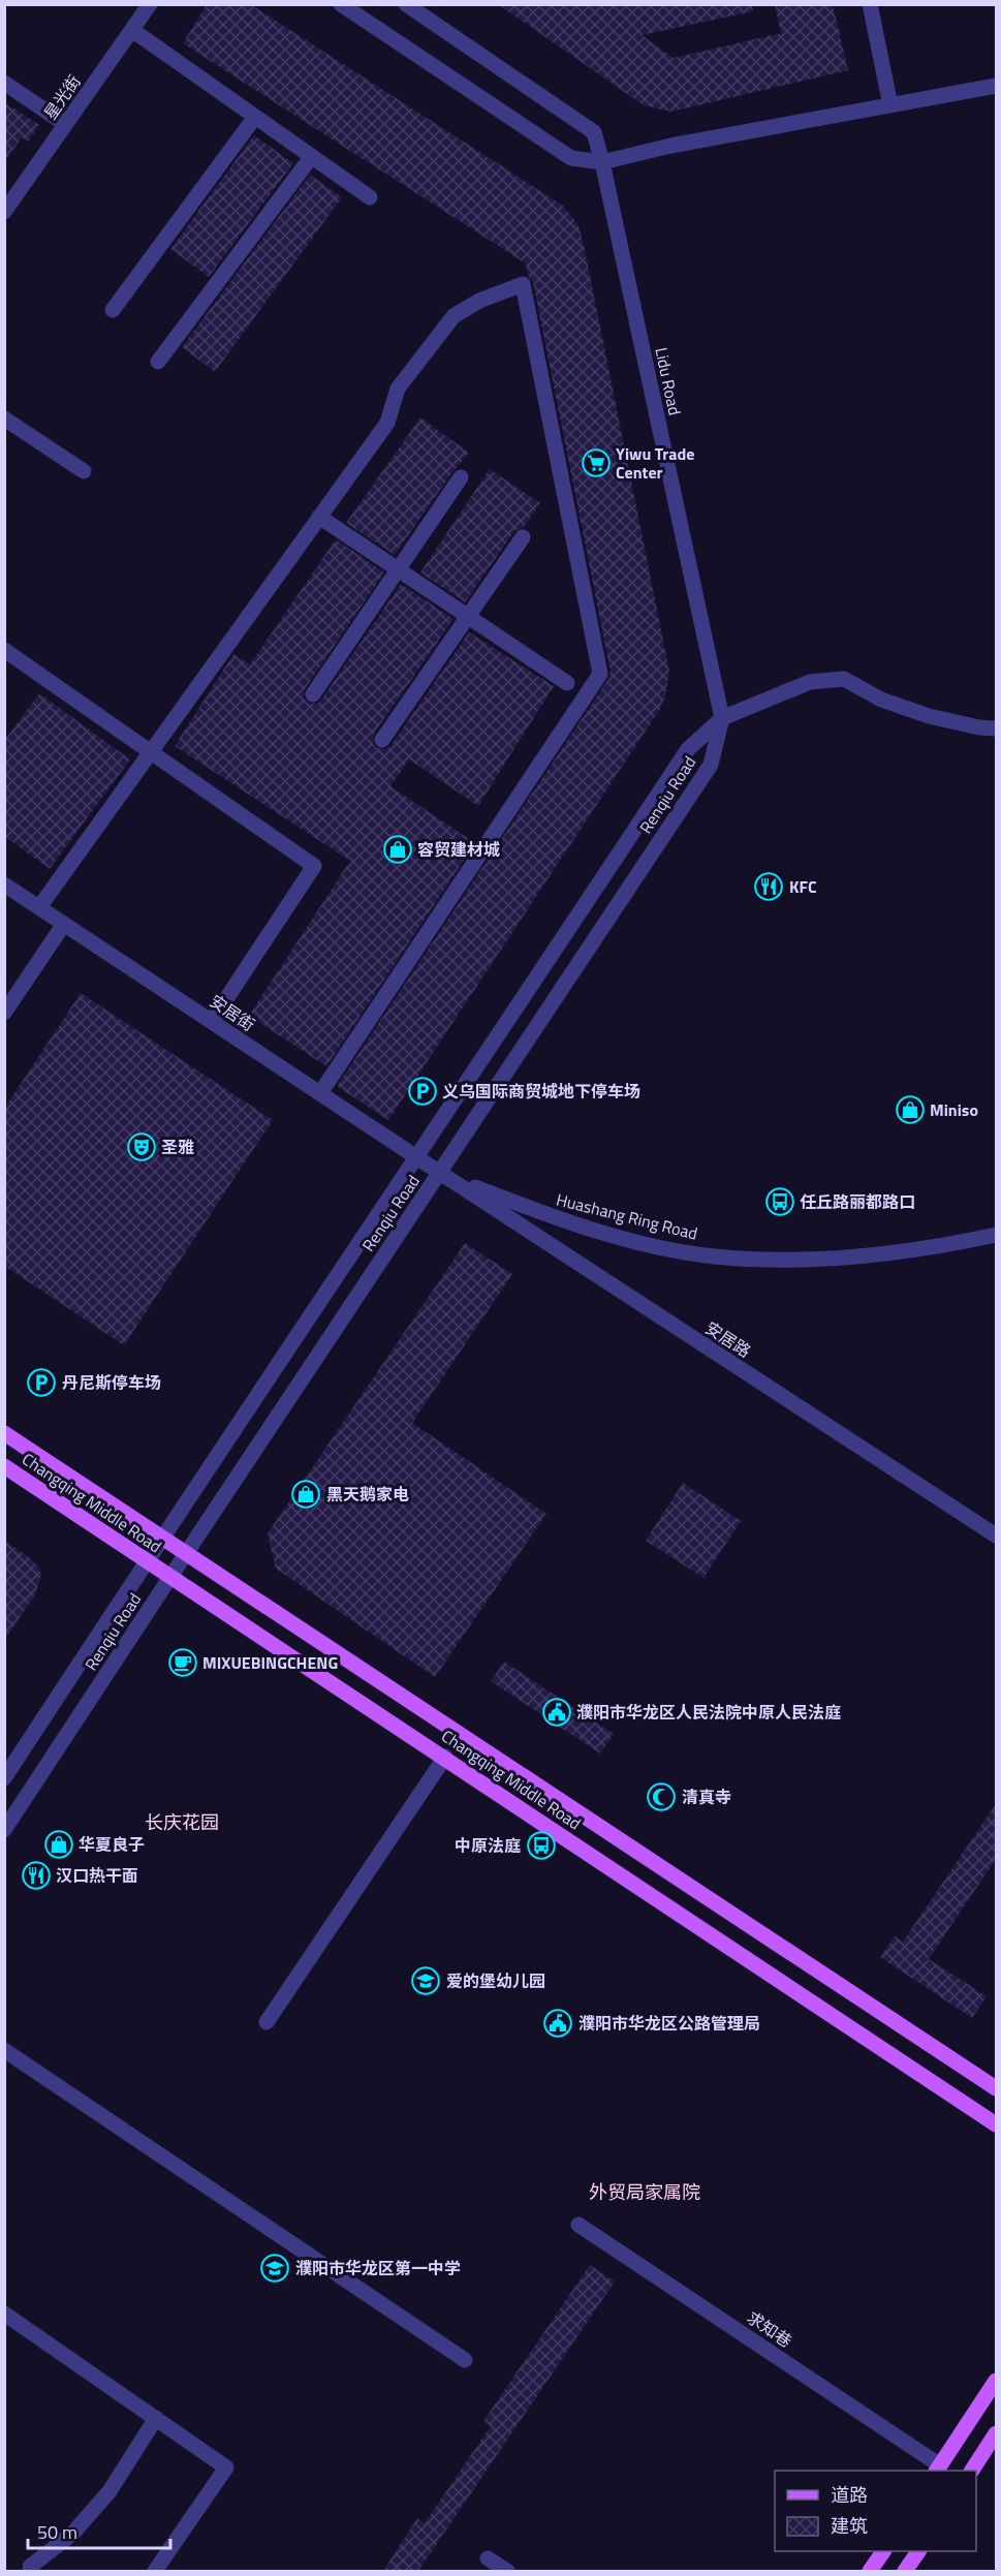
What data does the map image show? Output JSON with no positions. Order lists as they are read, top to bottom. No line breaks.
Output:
{"streets":{"main road":["Changqing Middle Road"],"street":["星光街","Lidu Road","Renqiu Road","安居街","Huashang Ring Road","安居路","求知巷"]},"crossings":[["Lidu Road","Renqiu Road"],["Renqiu Road","安居街"],["Renqiu Road","Huashang Ring Road"],["Renqiu Road","安居路"],["Renqiu Road","Changqing Middle Road"],["安居街","Huashang Ring Road"],["安居街","安居路"],["Huashang Ring Road","安居路"]],"districts":["长庆花园","外贸局家属院"],"places":{"supermarket":["Yiwu Trade Center"],"shop":["容贸建材城","Miniso","黑天鹅家电","华夏良子"],"restaurant":["KFC","汉口热干面"],"parking":["义乌国际商贸城地下停车场","丹尼斯停车场"],"theatre":["圣雅"],"bus stop":["任丘路丽都路口","中原法庭"],"cafe":["MIXUEBINGCHENG"],"public building":["濮阳市华龙区人民法院中原人民法庭","濮阳市华龙区公路管理局"],"mosque":["清真寺"],"school or university":["爱的堡幼儿园","濮阳市华龙区第一中学"]},"legend":["道路","建筑"],"scale_bar":"50 m"}
